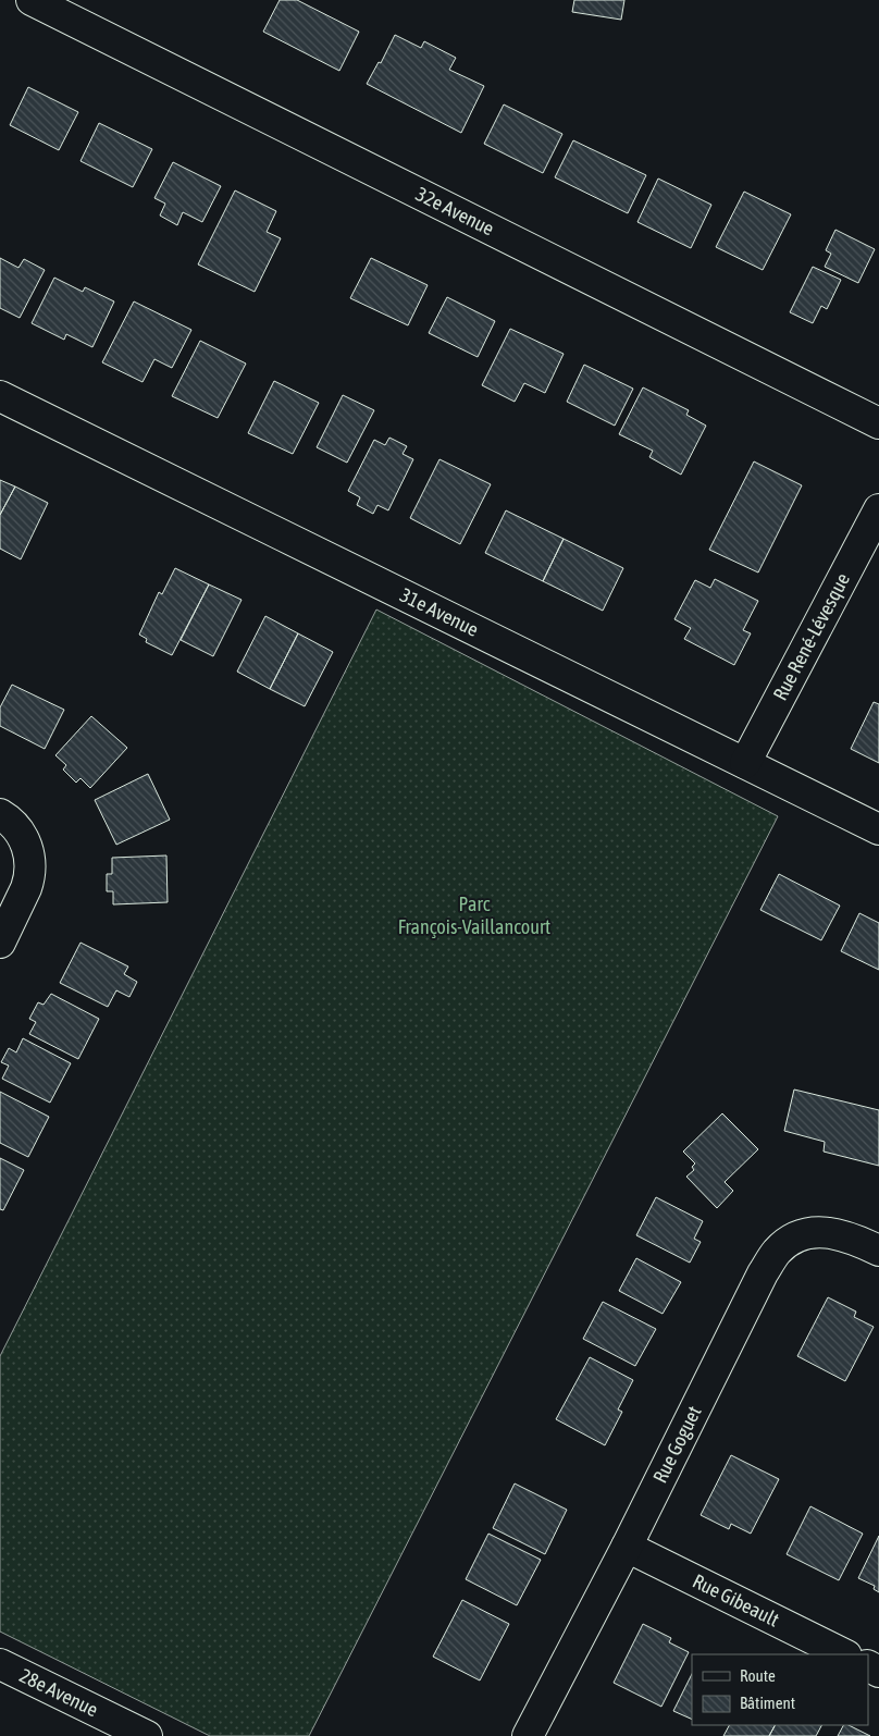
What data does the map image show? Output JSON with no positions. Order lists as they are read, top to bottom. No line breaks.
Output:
{"streets":{"street":["32e Avenue","31e Avenue","Rue René-Lévesque","Rue Goguet","Rue Gibeault","28e Avenue"]},"crossings":[["31e Avenue","Rue René-Lévesque"],["Rue Goguet","Rue Gibeault"]],"parks":["Parc François-Vaillancourt"],"legend":["Route","Bâtiment"]}
